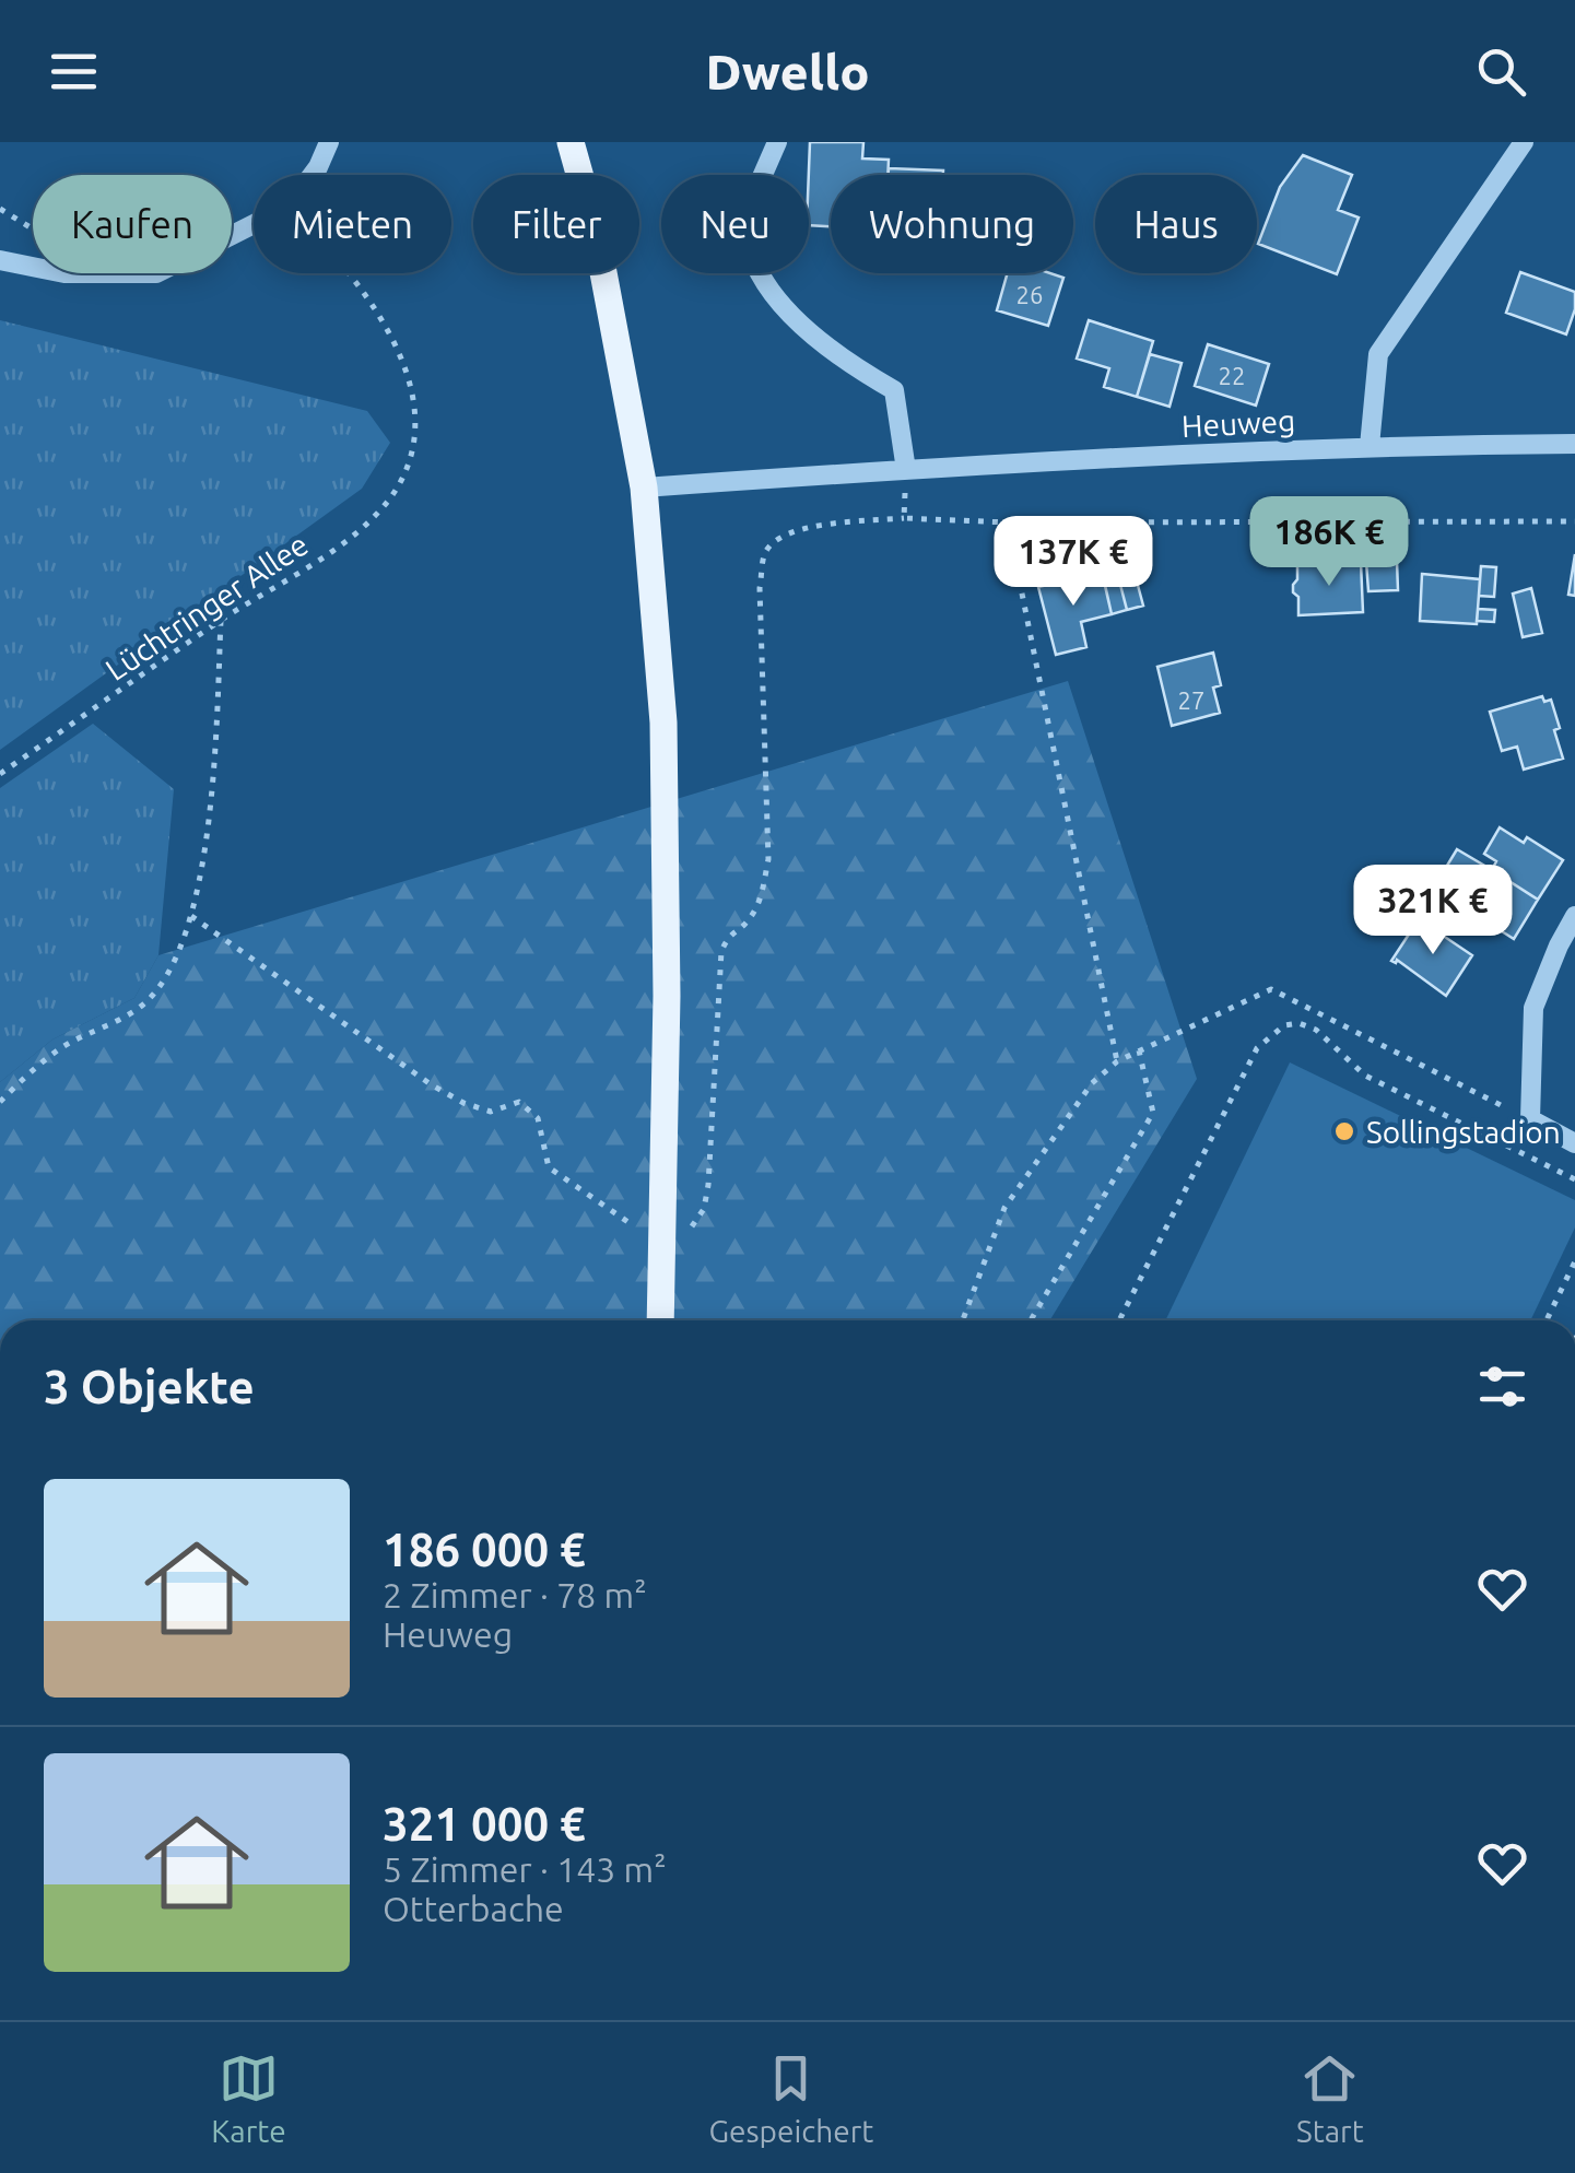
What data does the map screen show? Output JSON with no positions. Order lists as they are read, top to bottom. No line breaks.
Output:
{"streets":{"street":["Heuweg"],"path":["Lüchtringer Allee"]},"places":["Sollingstadion"],"house_numbers":["26","22","27"],"page":{"header":"Dwello","chip":["Kaufen","Mieten","Filter","Neu","Wohnung","Haus"],"price":["186K €","137K €","321K €"],"heading":"3 Objekte","list":[{"name":"186 000 €","note":"2 Zimmer · 78 m² · Heuweg"},{"name":"321 000 €","note":"5 Zimmer · 143 m² · Otterbache"}],"tabs":["Karte","Gespeichert","Start"]}}
